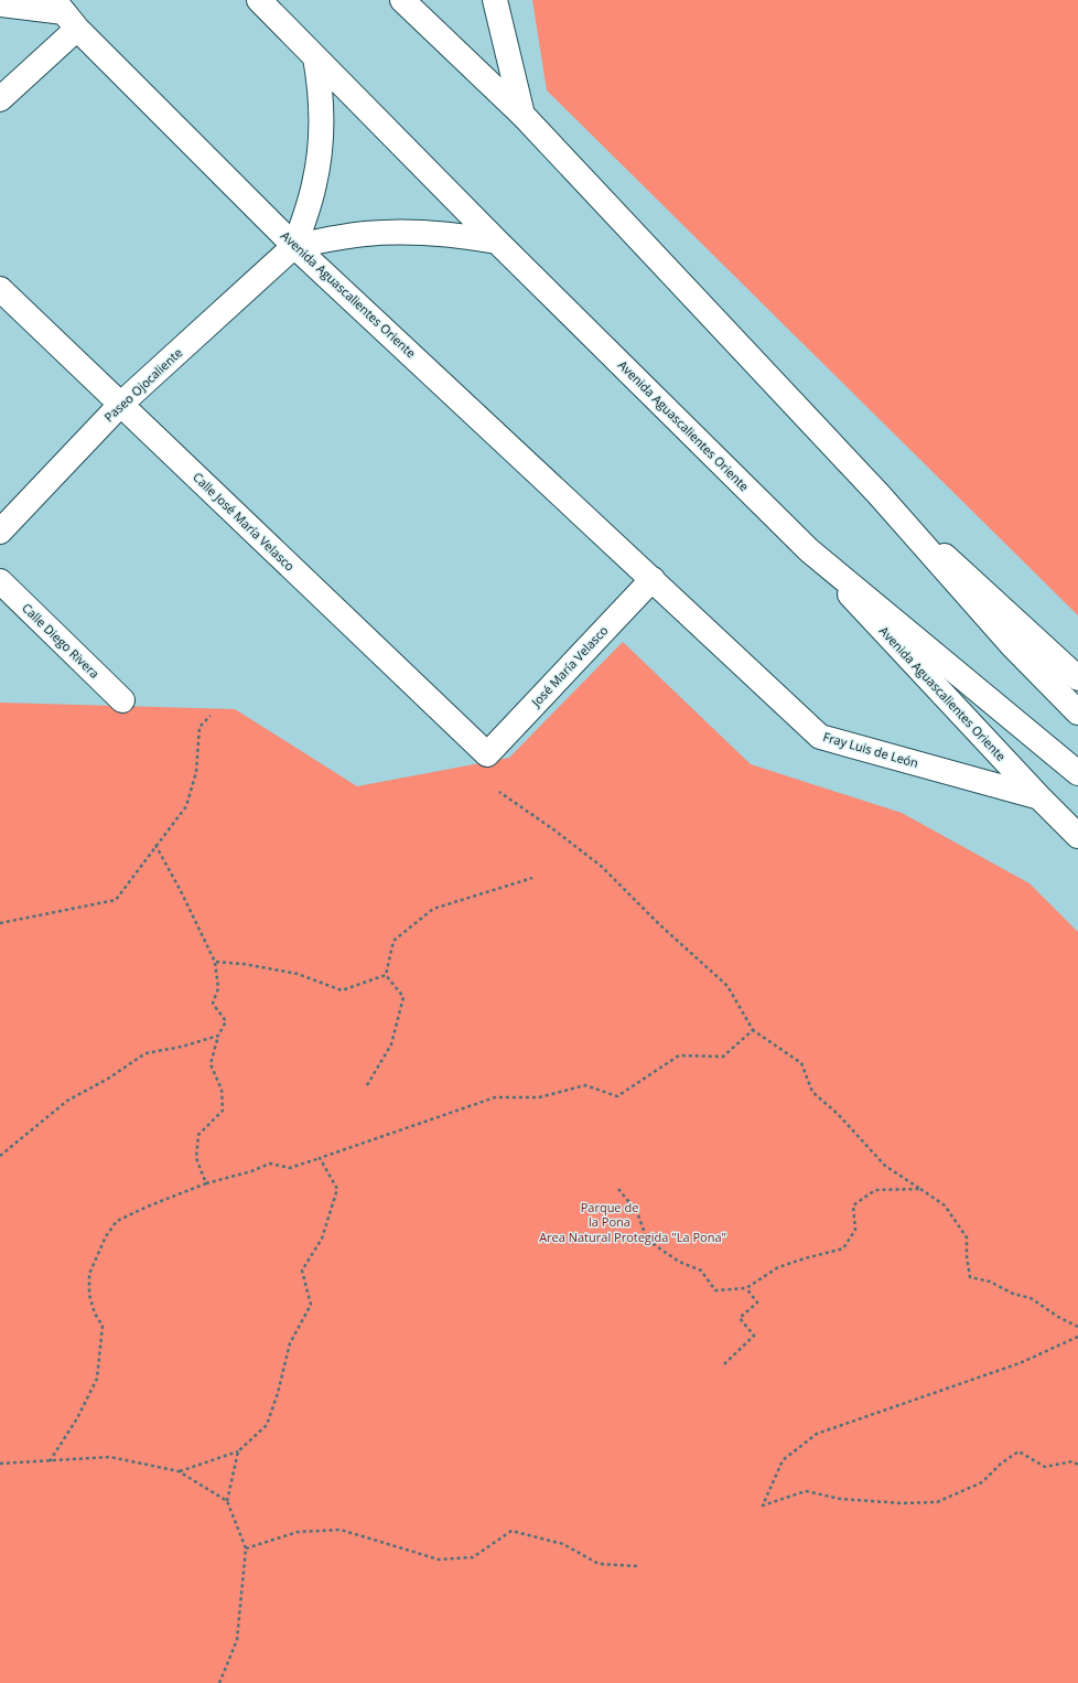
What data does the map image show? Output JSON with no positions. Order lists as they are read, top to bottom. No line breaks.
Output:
{"streets":{"street":["Avenida Aguascalientes Oriente","Paseo Ojocaliente","Calle José María Velasco","Calle Diego Rivera","José María Velasco","Fray Luis de León"]},"crossings":[["Avenida Aguascalientes Oriente","Paseo Ojocaliente"],["Avenida Aguascalientes Oriente","José María Velasco"],["Avenida Aguascalientes Oriente","Fray Luis de León"],["Paseo Ojocaliente","Calle José María Velasco"],["Calle José María Velasco","José María Velasco"],["José María Velasco","Fray Luis de León"]],"parks":["Parque de la Pona","Area Natural Protegida \"La Pona\""]}
